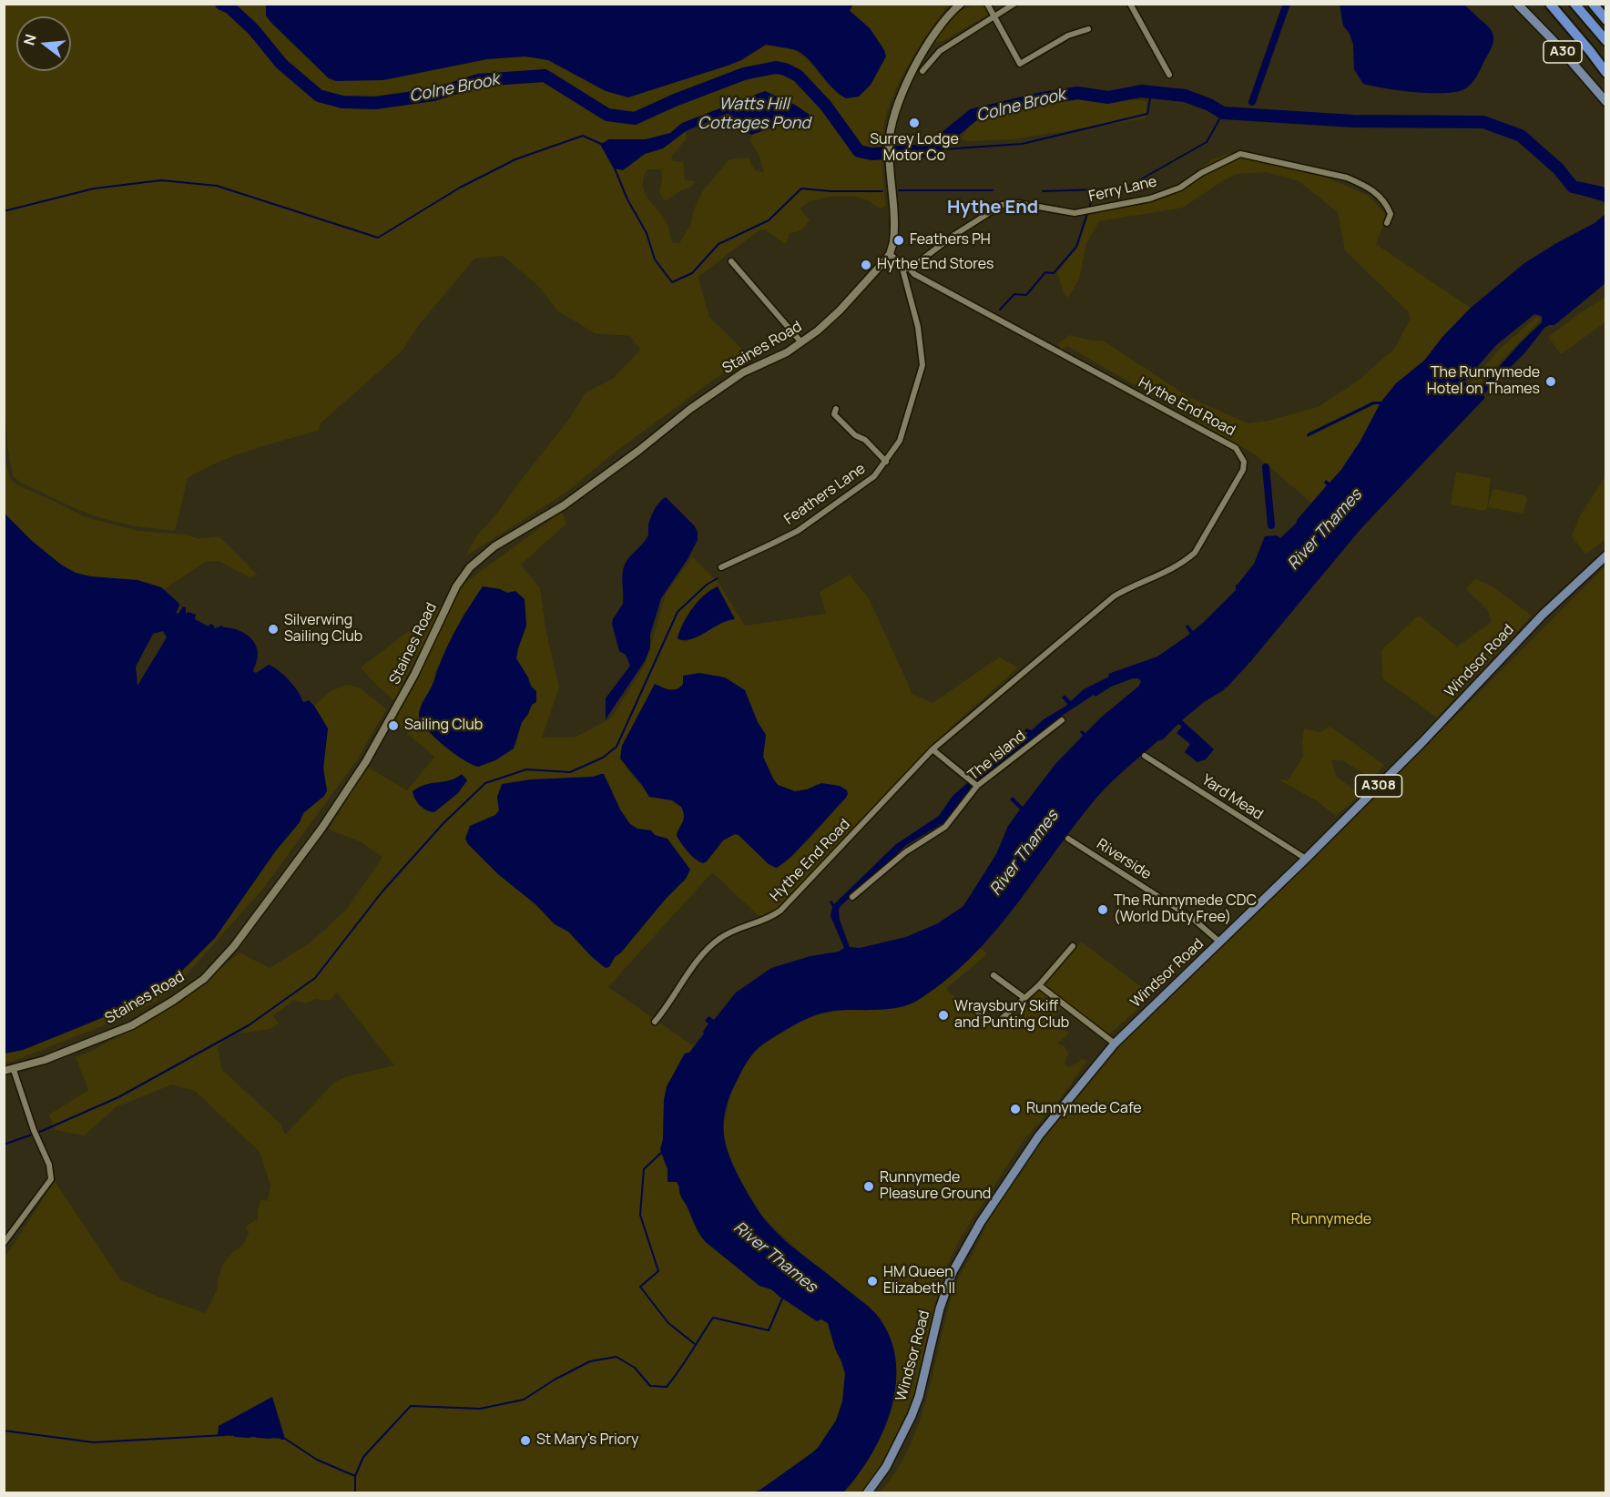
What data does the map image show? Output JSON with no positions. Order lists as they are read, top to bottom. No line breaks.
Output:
{"streets":{"main road":["A30","Staines Road","Windsor Road","A308"],"street":["Ferry Lane","Hythe End Road","Feathers Lane","The Island","Yard Mead","Riverside"]},"crossings":[["Ferry Lane","Hythe End Road"],["Staines Road","Feathers Lane"],["Windsor Road","Yard Mead"],["Windsor Road","Riverside"]],"districts":["Hythe End"],"water":["Colne Brook","Watts Hill Cottages Pond","River Thames"],"parks":["Runnymede"],"places":["Surrey Lodge Motor Co","Feathers PH","Hythe End Stores","The Runnymede Hotel on Thames","Silverwing Sailing Club","Sailing Club","The Runnymede CDC (World Duty Free)","Wraysbury Skiff and Punting Club","Runnymede Cafe","Runnymede Pleasure Ground","HM Queen Elizabeth II","St Mary's Priory"],"north":"left"}
